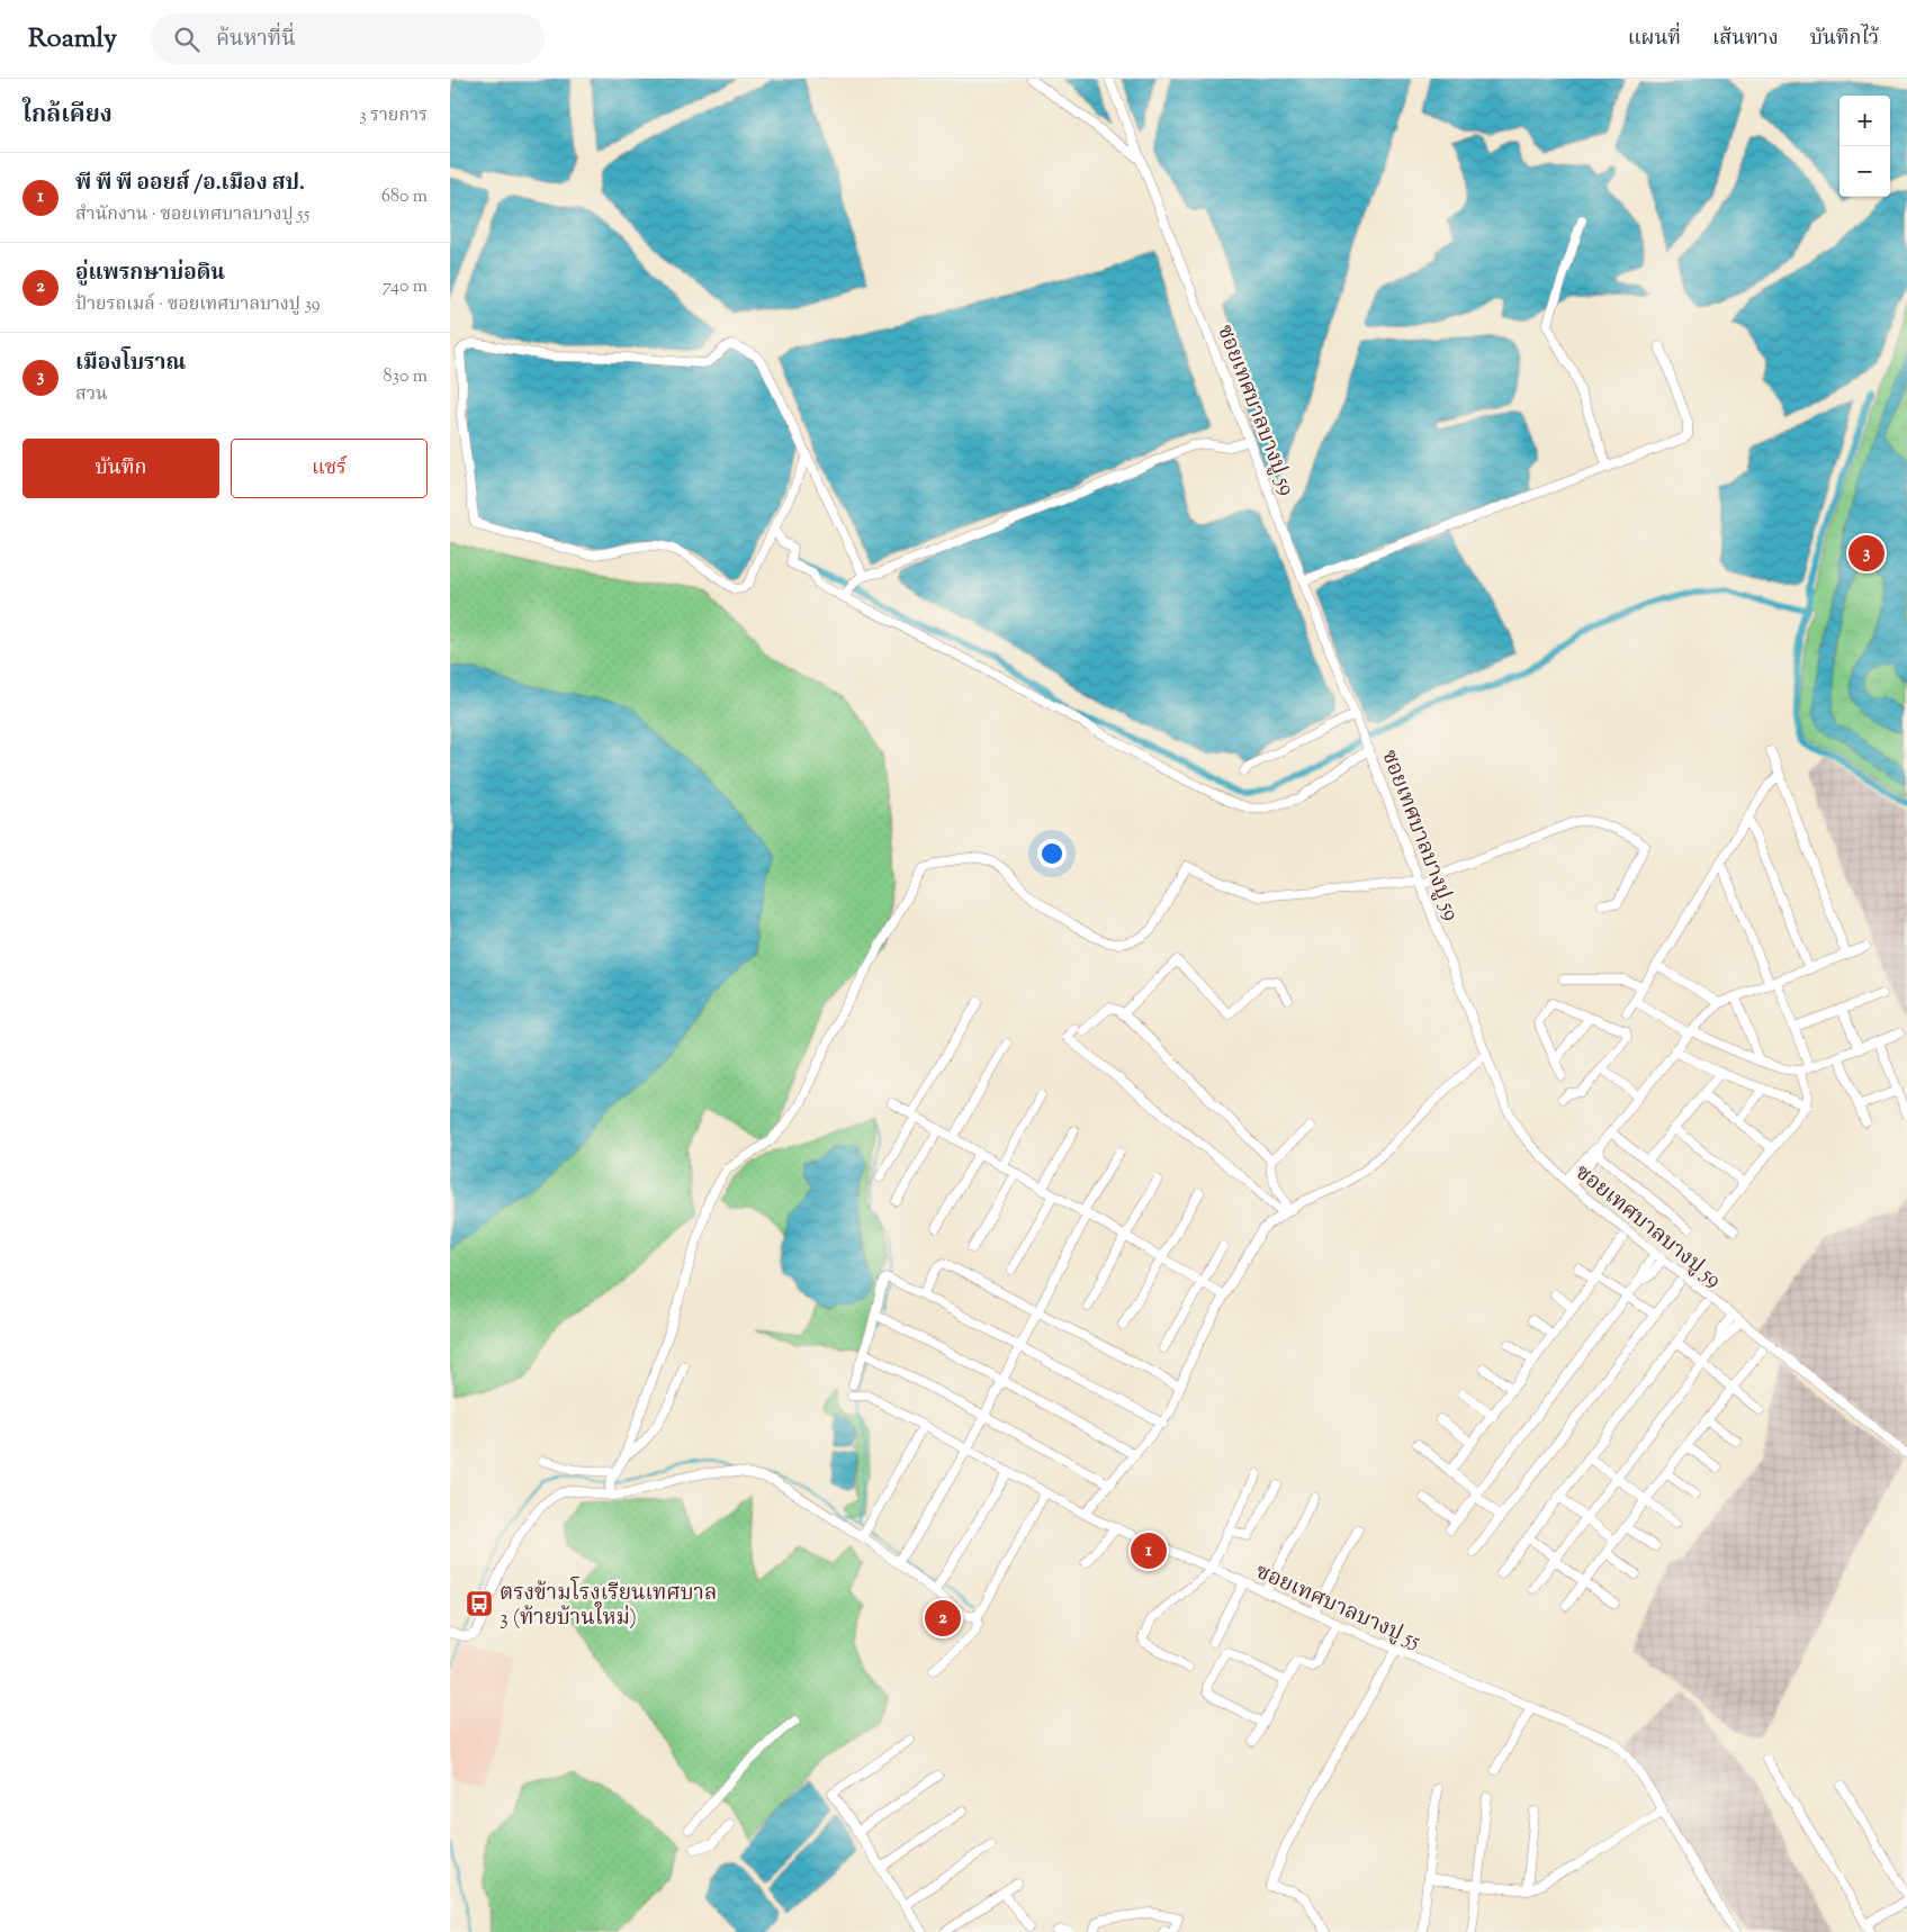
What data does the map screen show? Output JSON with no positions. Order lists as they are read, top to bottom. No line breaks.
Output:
{"streets":{"street":["ซอยเทศบาลบางปู 59","ซอยเทศบาลบางปู 55"]},"places":{"bus stop":["ตรงข้ามโรงเรียนเทศบาล 3 (ท้ายบ้านใหม่)"]},"page":{"header":"Roamly","search":"ค้นหาที่นี่","nav":["แผนที่","เส้นทาง","บันทึกไว้"],"heading":["ใกล้เคียง","3 รายการ"],"map_buttons":["+","−"],"list":[{"mark":"1","name":"พี พี พี ออยส์ /อ.เมือง สป.","note":"สำนักงาน · ซอยเทศบาลบางปู 55","value":"680 m"},{"mark":"2","name":"อู่แพรกษาบ่อดิน","note":"ป้ายรถเมล์ · ซอยเทศบาลบางปู 39","value":"740 m"},{"mark":"3","name":"เมืองโบราณ","note":"สวน","value":"830 m"}],"buttons":["บันทึก","แชร์"],"pins":["3","1","2"]}}
